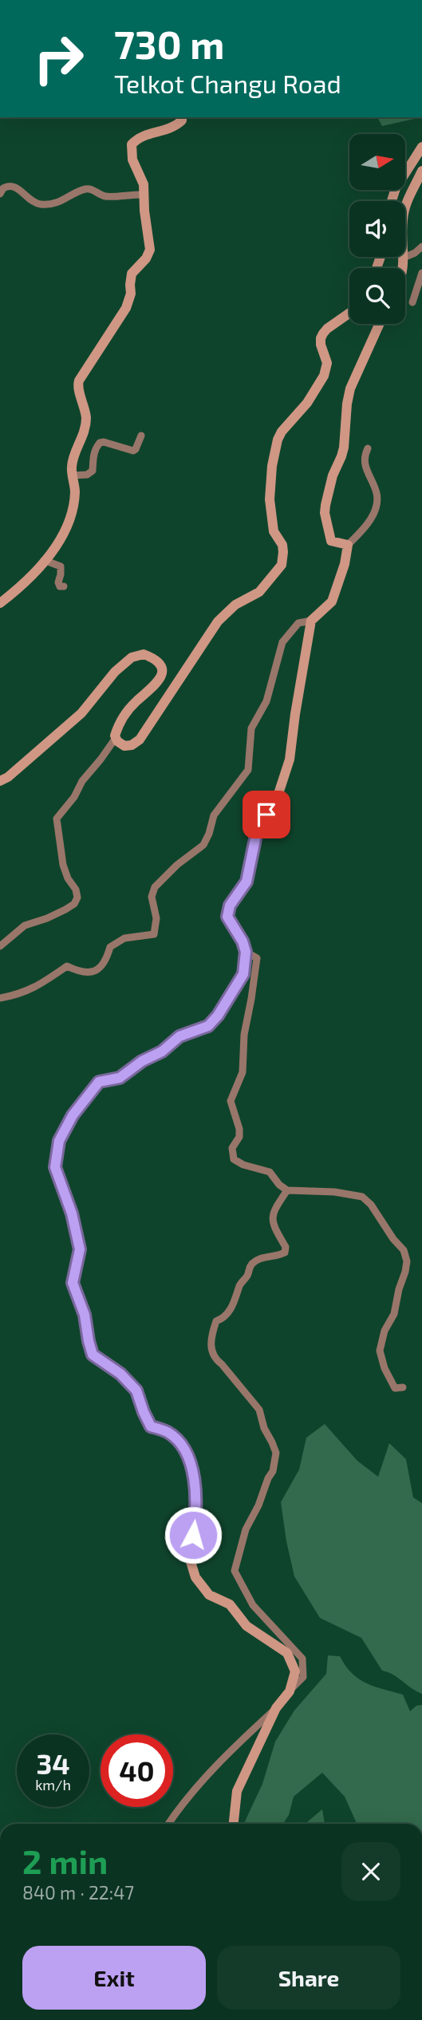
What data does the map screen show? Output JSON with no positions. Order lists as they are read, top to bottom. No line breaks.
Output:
{"north":"right","page":{"turn":["730 m","Telkot Changu Road"],"speed":"34 km/h","limit":"40","heading":["2 min","840 m · 22:47"],"buttons":["Exit","Share"]}}
